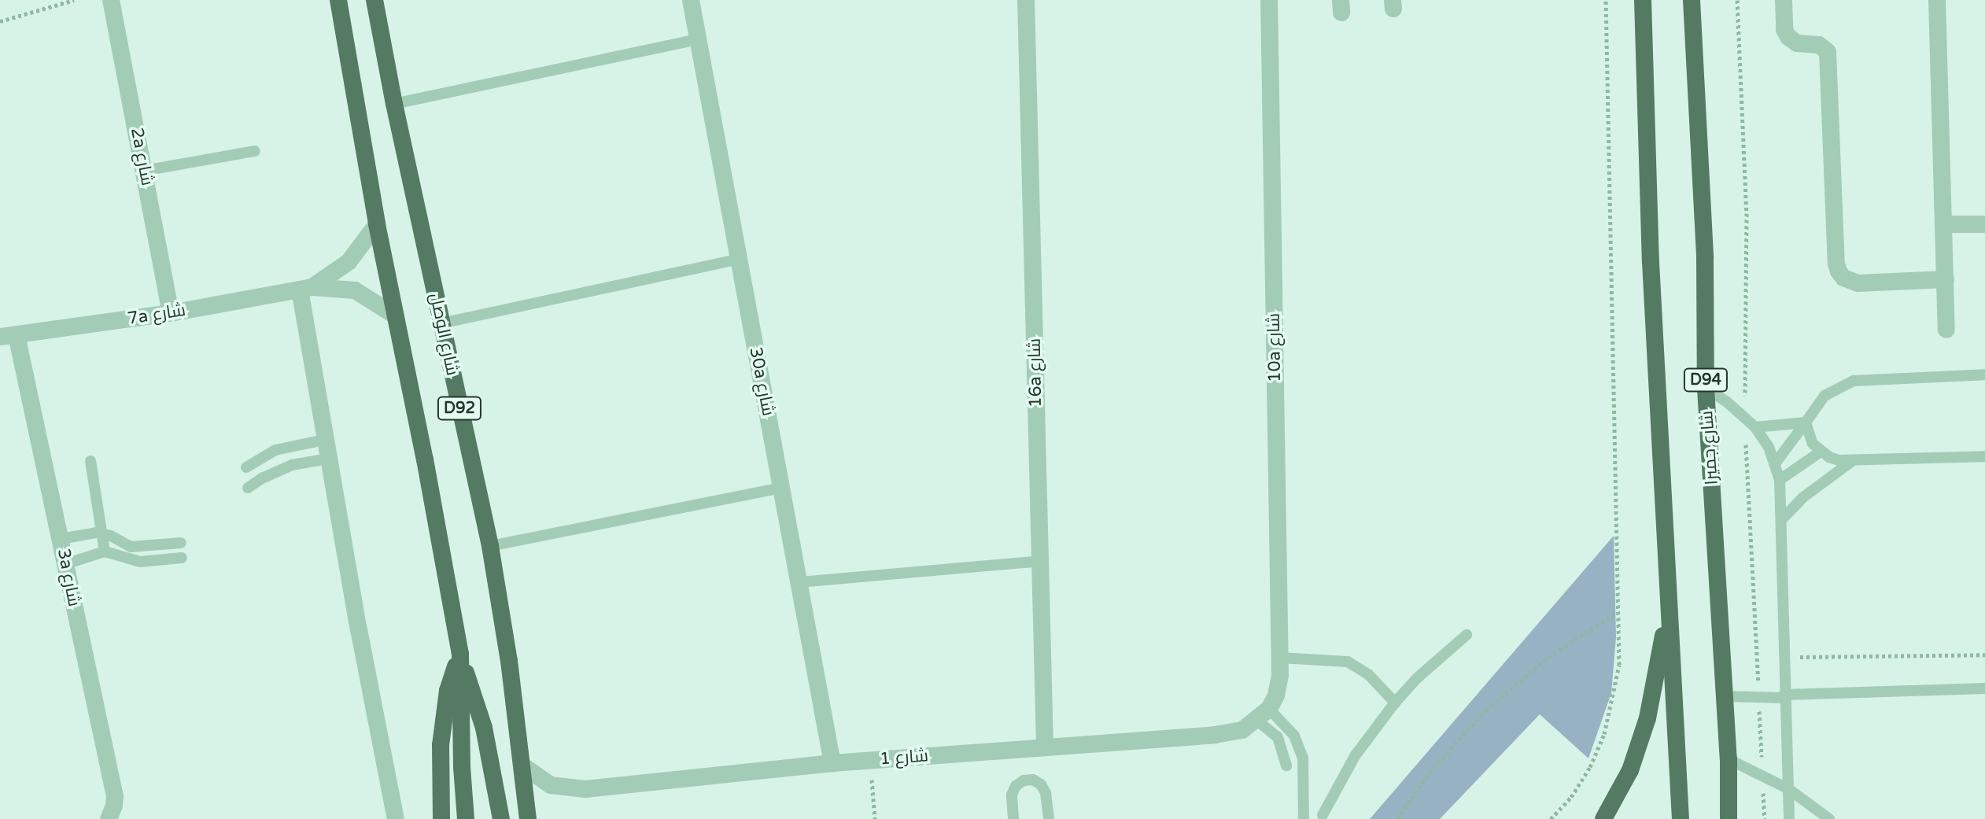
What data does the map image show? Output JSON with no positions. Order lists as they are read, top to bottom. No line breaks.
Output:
{"streets":{"main road":["شارع الوصل","D94","D92","شارع جميرا"],"street":["2a شارع","7a شارع","10a شارع","16a شارع","30a شارع","3a شارع","شارع 1"]},"crossings":[["2a شارع","7a شارع"],["7a شارع","D92"],["7a شارع","3a شارع"],["شارع الوصل","شارع 1"],["10a شارع","شارع 1"],["16a شارع","شارع 1"],["30a شارع","شارع 1"]]}
